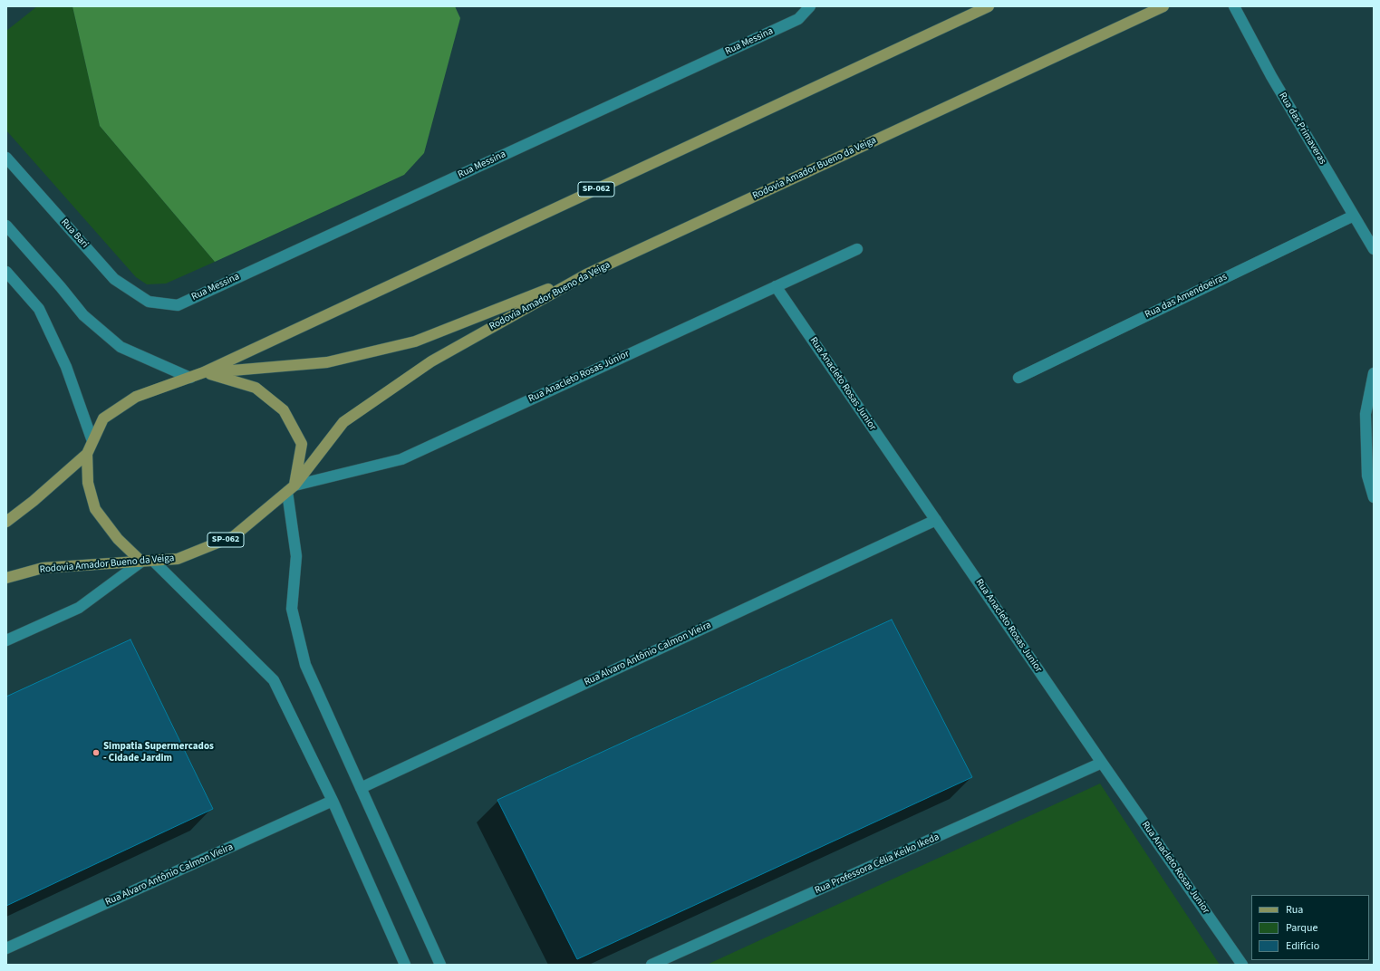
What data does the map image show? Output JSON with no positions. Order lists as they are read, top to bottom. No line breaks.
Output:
{"streets":{"main road":["Rodovia Amador Bueno da Veiga","SP-062"],"street":["Rua Messina","Rua das Primaveras","Rua Bari","Rua das Amendoeiras","Rua Anacleto Rosas Júnior","Rua Anacleto Rosas Junior","Rua Alvaro Antônio Calmon Vieira","Rua Professora Célia Keiko Ikeda"]},"crossings":[["Rua Messina","Rua Bari"],["Rua das Primaveras","Rua das Amendoeiras"],["Rodovia Amador Bueno da Veiga","SP-062"],["Rodovia Amador Bueno da Veiga","Rua Anacleto Rosas Júnior"],["Rua Anacleto Rosas Júnior","Rua Anacleto Rosas Junior"],["Rua Anacleto Rosas Junior","Rua Alvaro Antônio Calmon Vieira"],["Rua Anacleto Rosas Junior","Rua Professora Célia Keiko Ikeda"]],"places":["Simpatia Supermercados - Cidade Jardim"],"legend":["Rua","Parque","Edifício"]}
